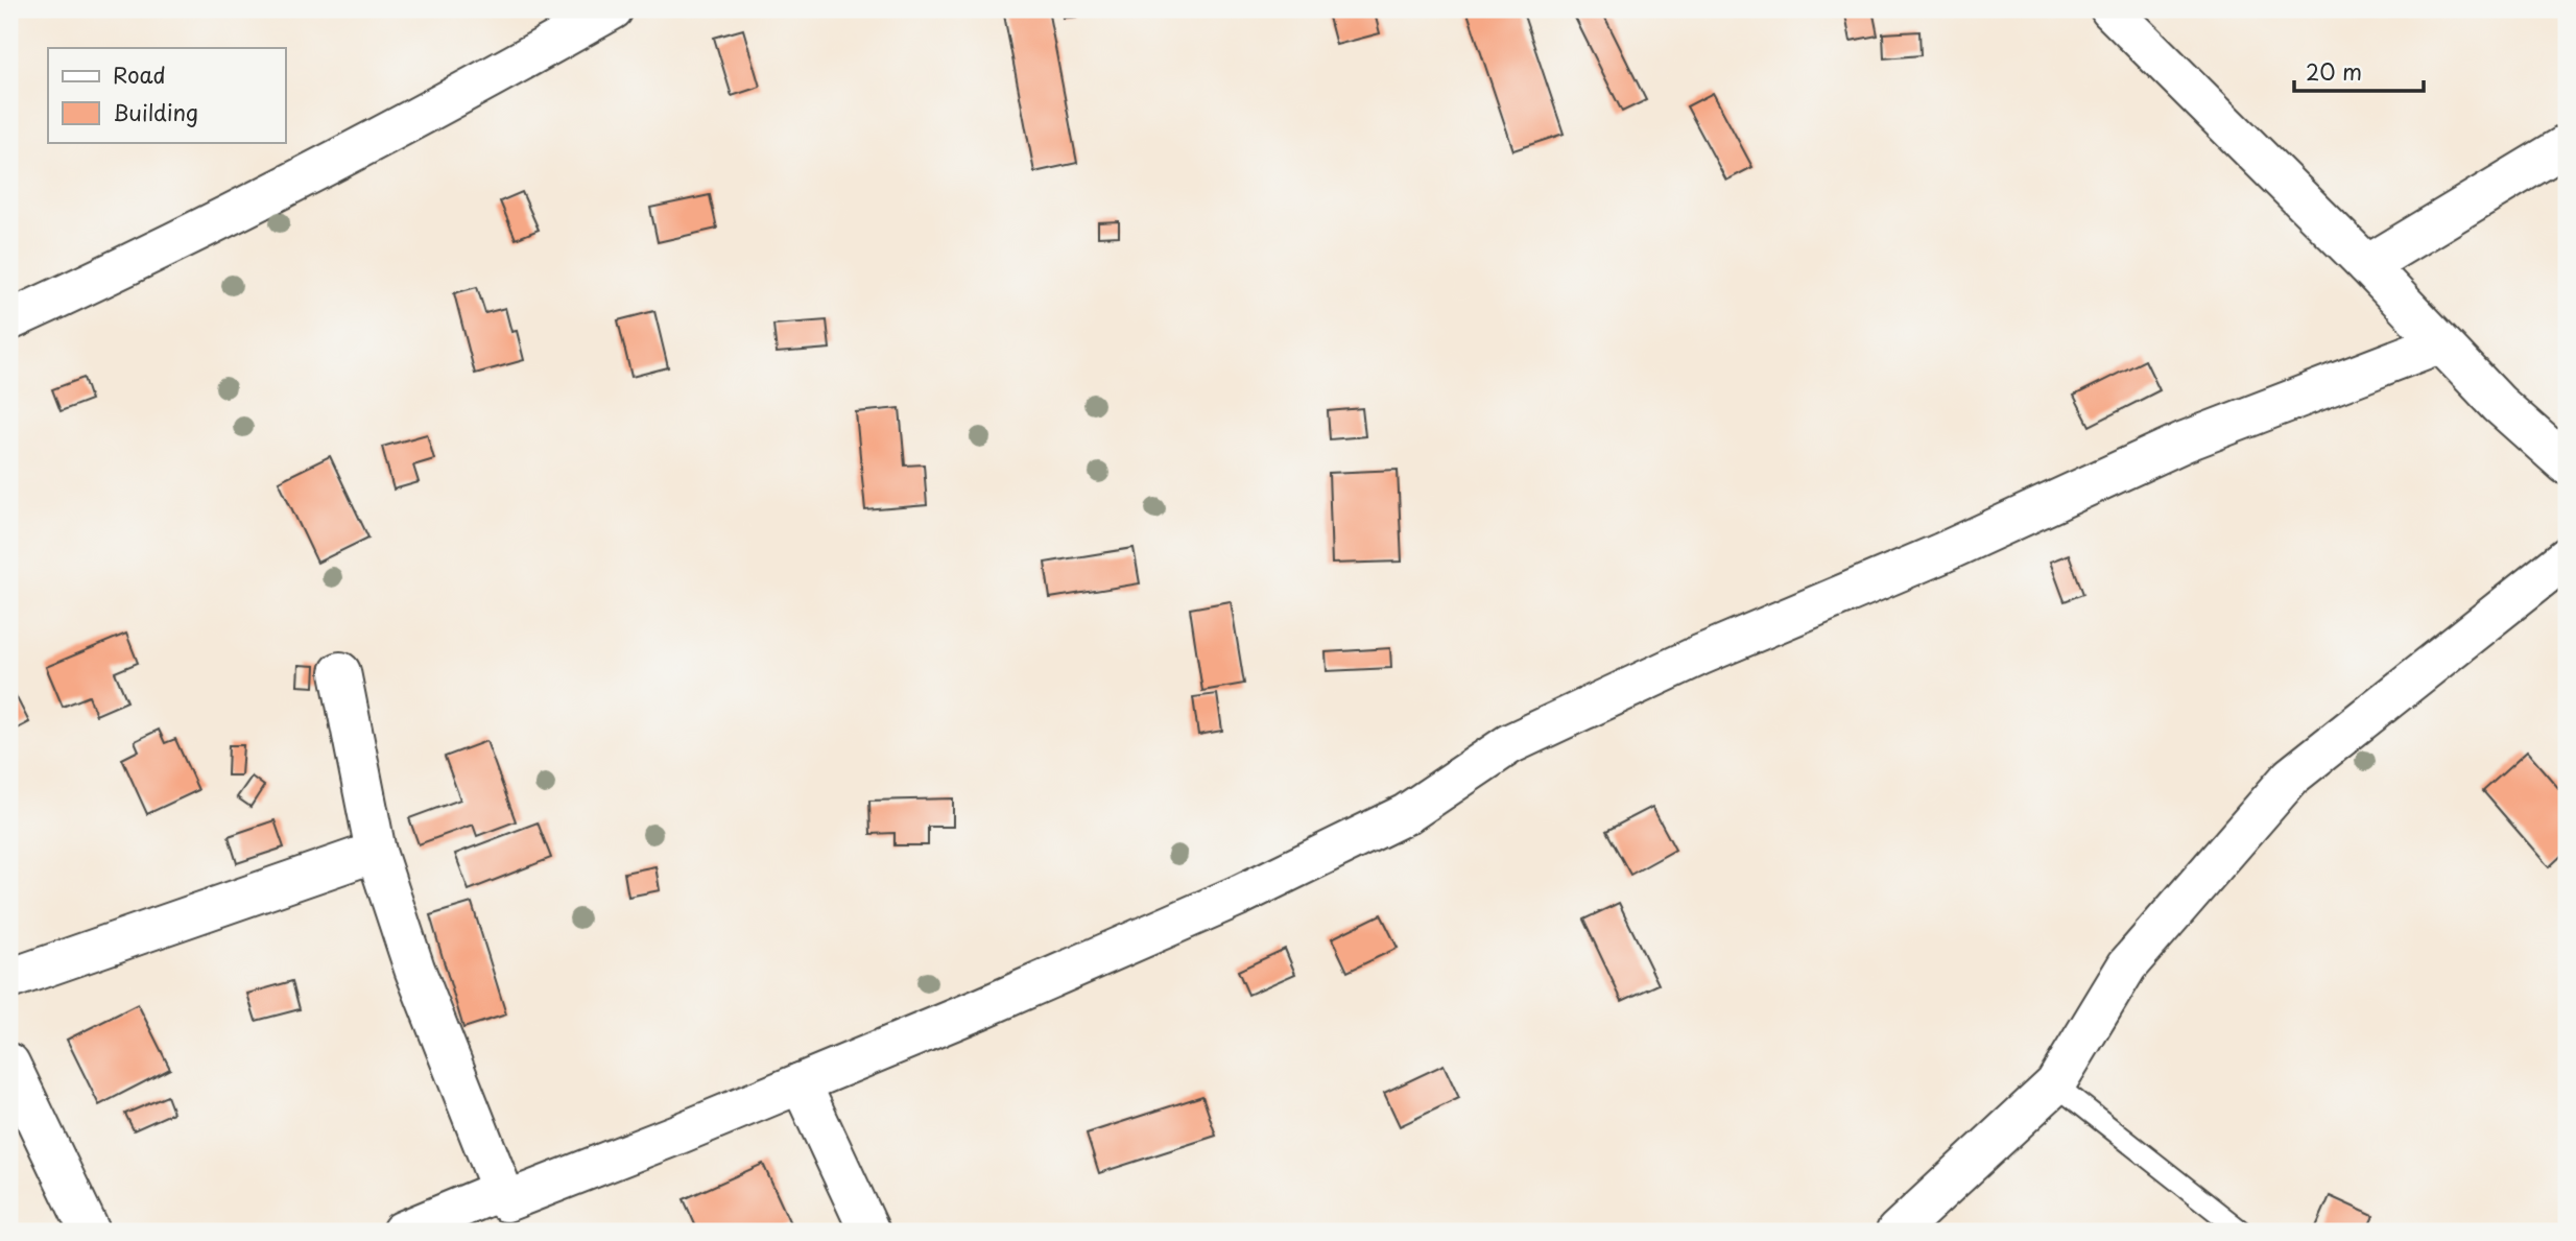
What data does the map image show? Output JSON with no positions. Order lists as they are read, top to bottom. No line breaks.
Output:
{"legend":["Road","Building"],"scale_bar":"20 m"}
